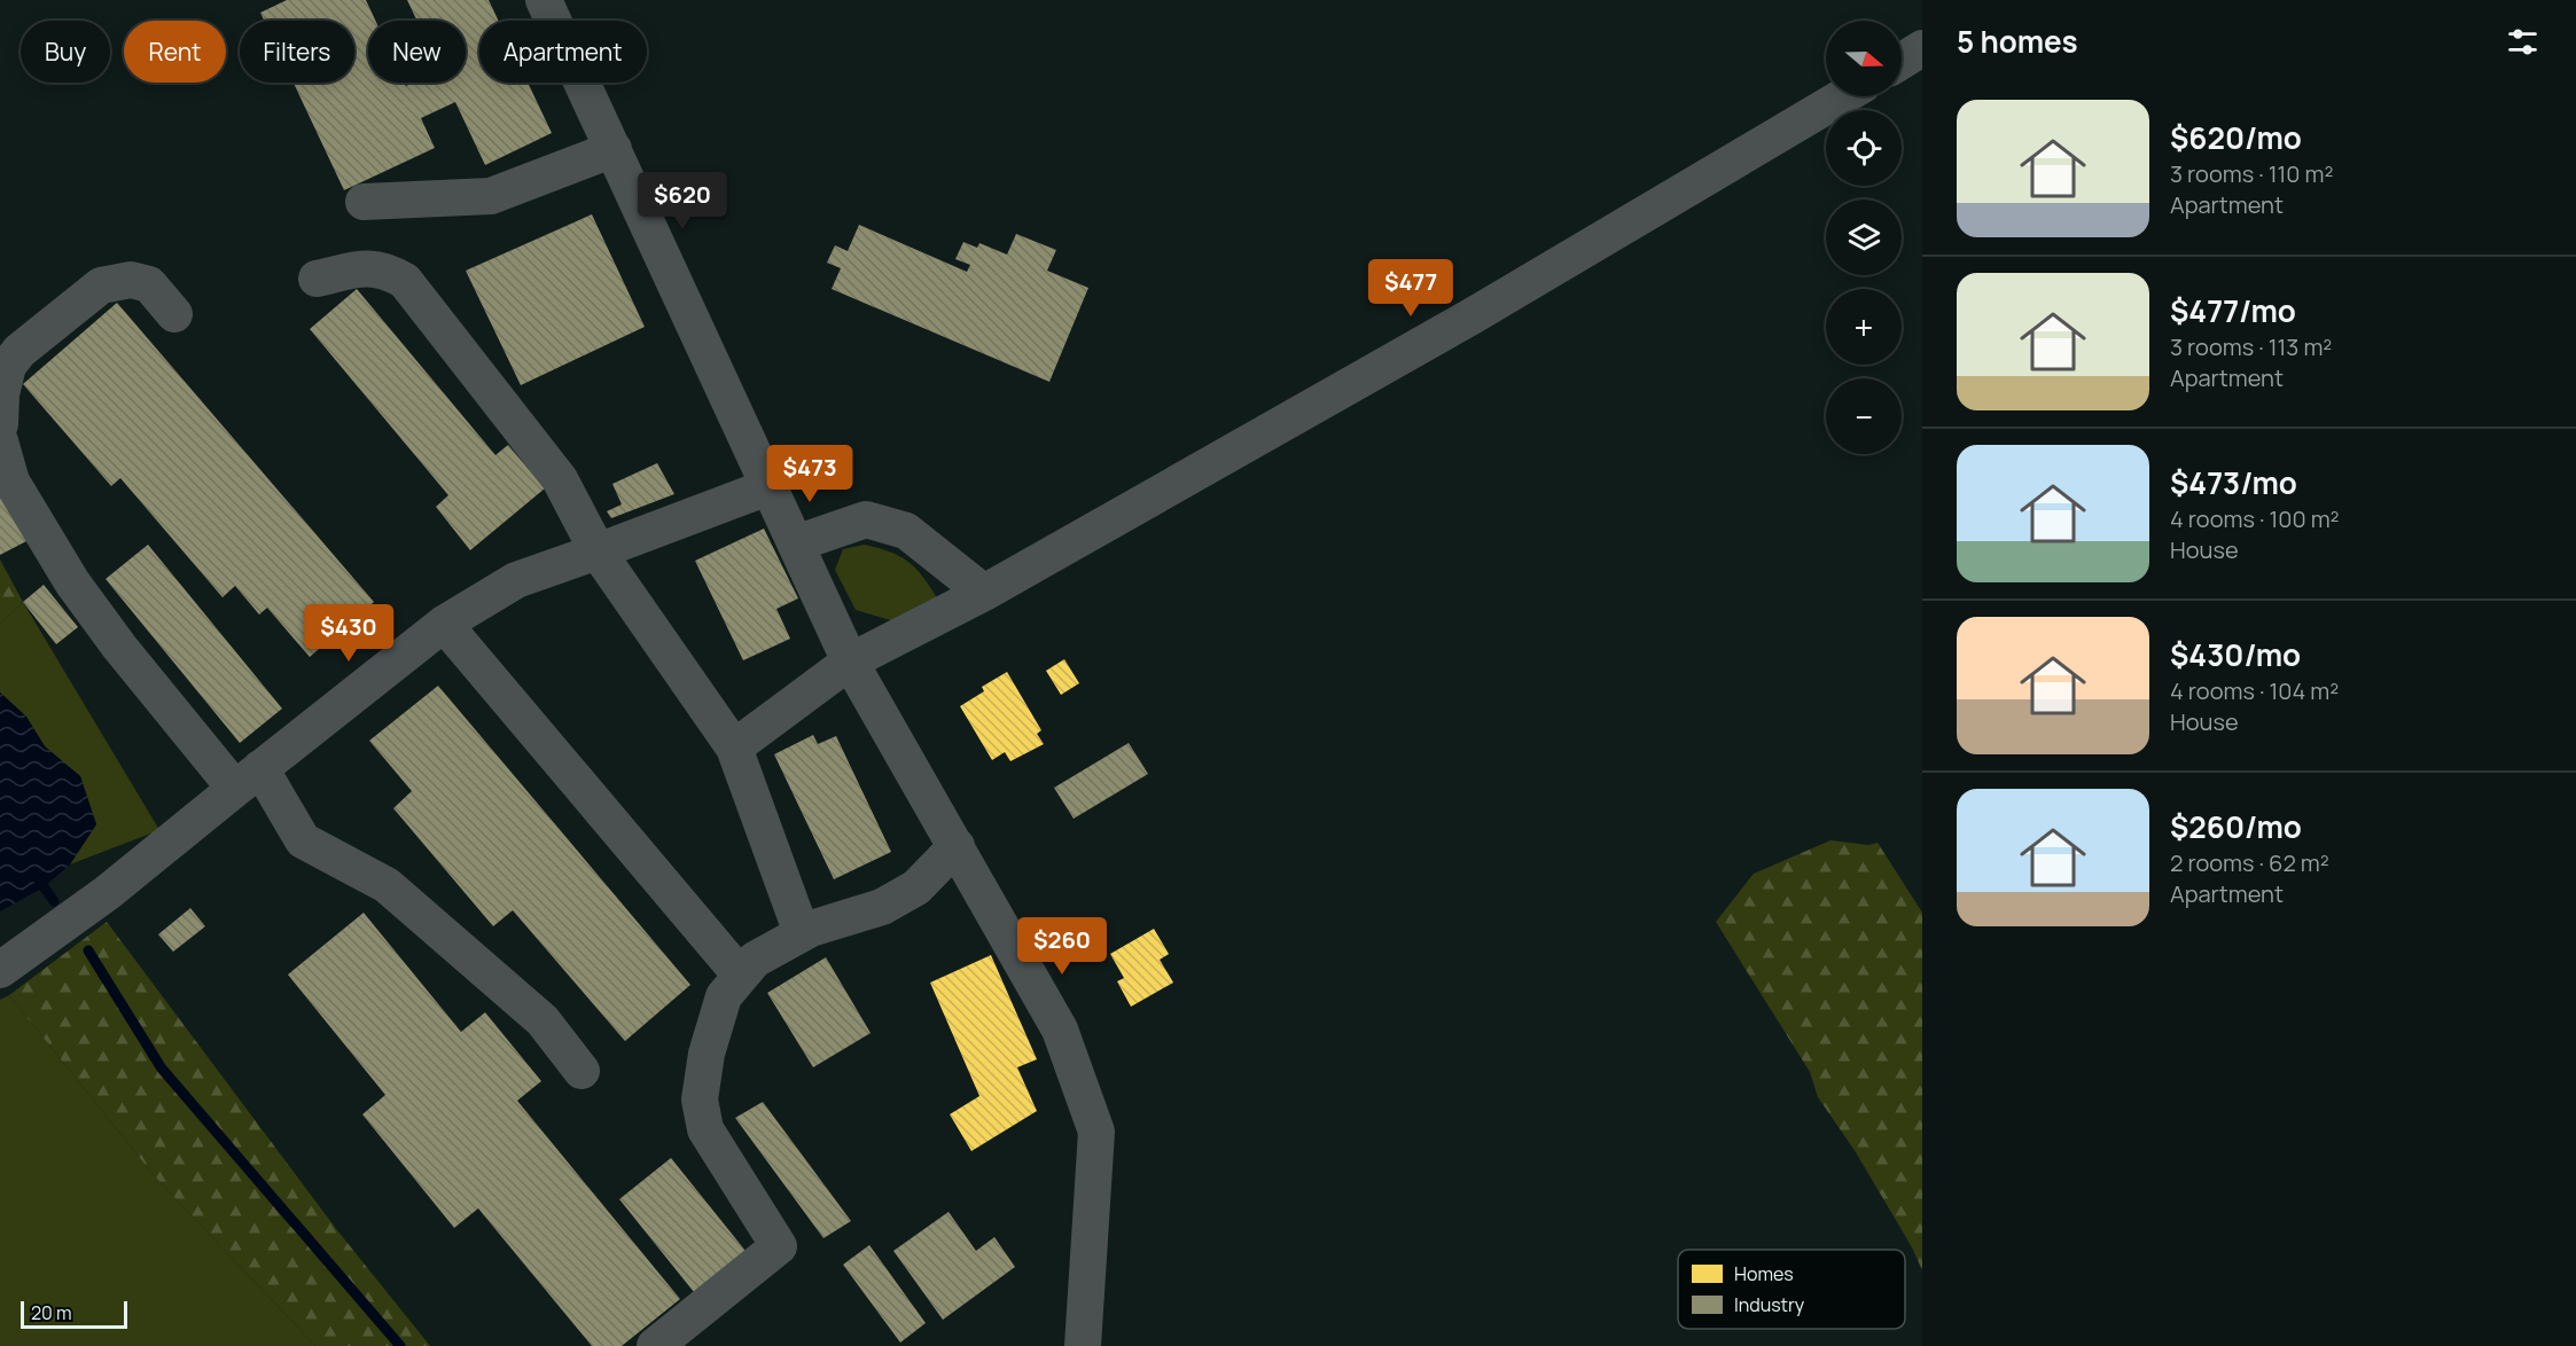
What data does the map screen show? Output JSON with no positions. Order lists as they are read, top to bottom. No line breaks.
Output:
{"legend":["Homes","Industry"],"scale_bar":"20 m","north":"right","page":{"heading":"5 homes","map_buttons":["+","−"],"chip":["Buy","Rent","Filters","New","Apartment"],"list":[{"name":"$620/mo","note":"3 rooms · 110 m² · Apartment"},{"name":"$477/mo","note":"3 rooms · 113 m² · Apartment"},{"name":"$473/mo","note":"4 rooms · 100 m² · House"},{"name":"$430/mo","note":"4 rooms · 104 m² · House"},{"name":"$260/mo","note":"2 rooms · 62 m² · Apartment"}],"price":["$620","$477","$473","$430","$260"],"scale":"20 m"}}
